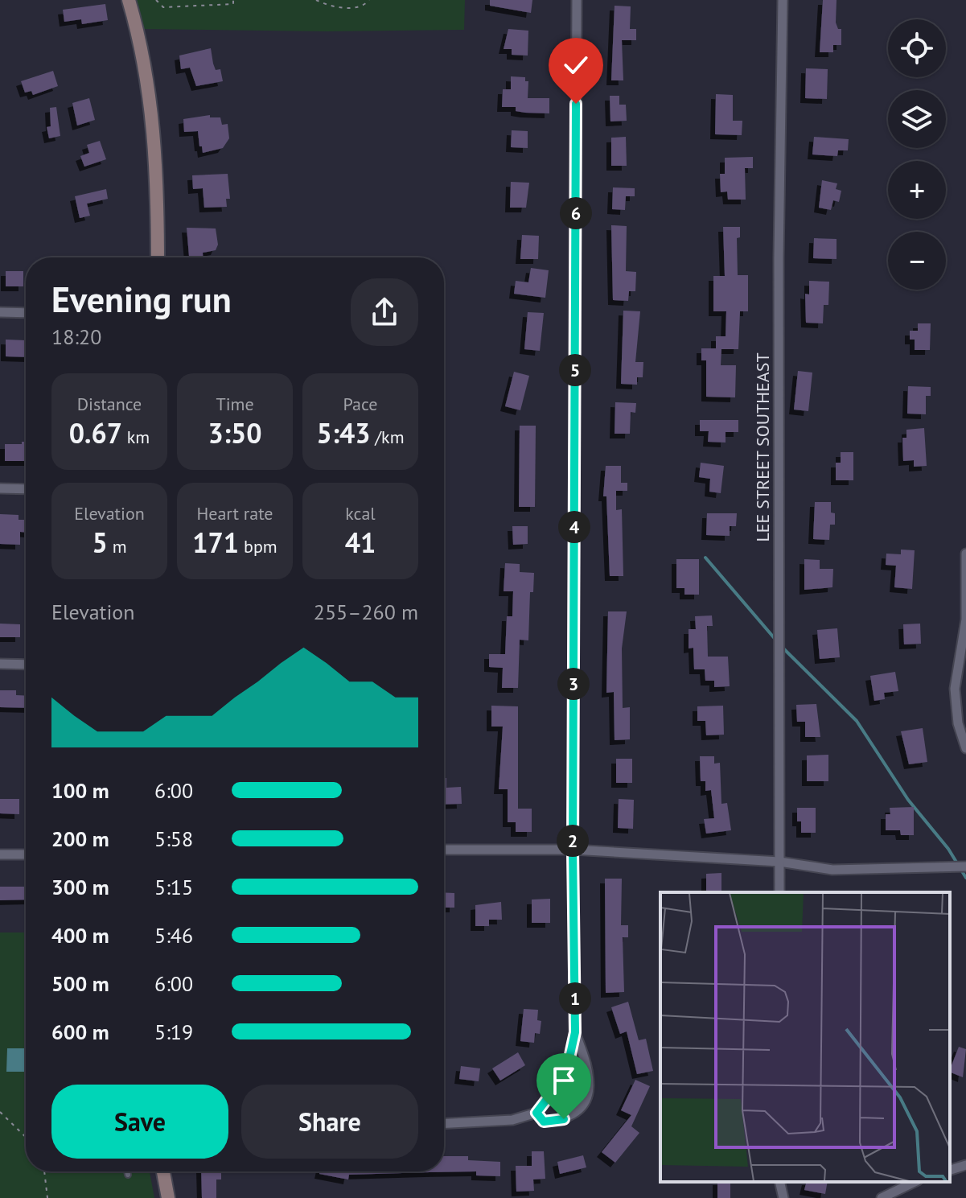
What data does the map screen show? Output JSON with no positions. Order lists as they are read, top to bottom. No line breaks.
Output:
{"streets":{"street":["LEE STREET SOUTHEAST"]},"page":{"map_buttons":["+","−"],"pins":["6","5","4","3","2","1"],"heading":["Evening run","18:20"],"stats":[["Distance","0.67 km"],["Time","3:50"],["Pace","5:43 /km"],["Elevation","5 m"],["Heart rate","171 bpm"],["kcal","41"]],"chart":["Elevation","255–260 m"],"list":[{"name":"100 m","note":"6:00"},{"name":"200 m","note":"5:58"},{"name":"300 m","note":"5:15"},{"name":"400 m","note":"5:46"},{"name":"500 m","note":"6:00"},{"name":"600 m","note":"5:19"}],"buttons":["Save","Share"]}}
